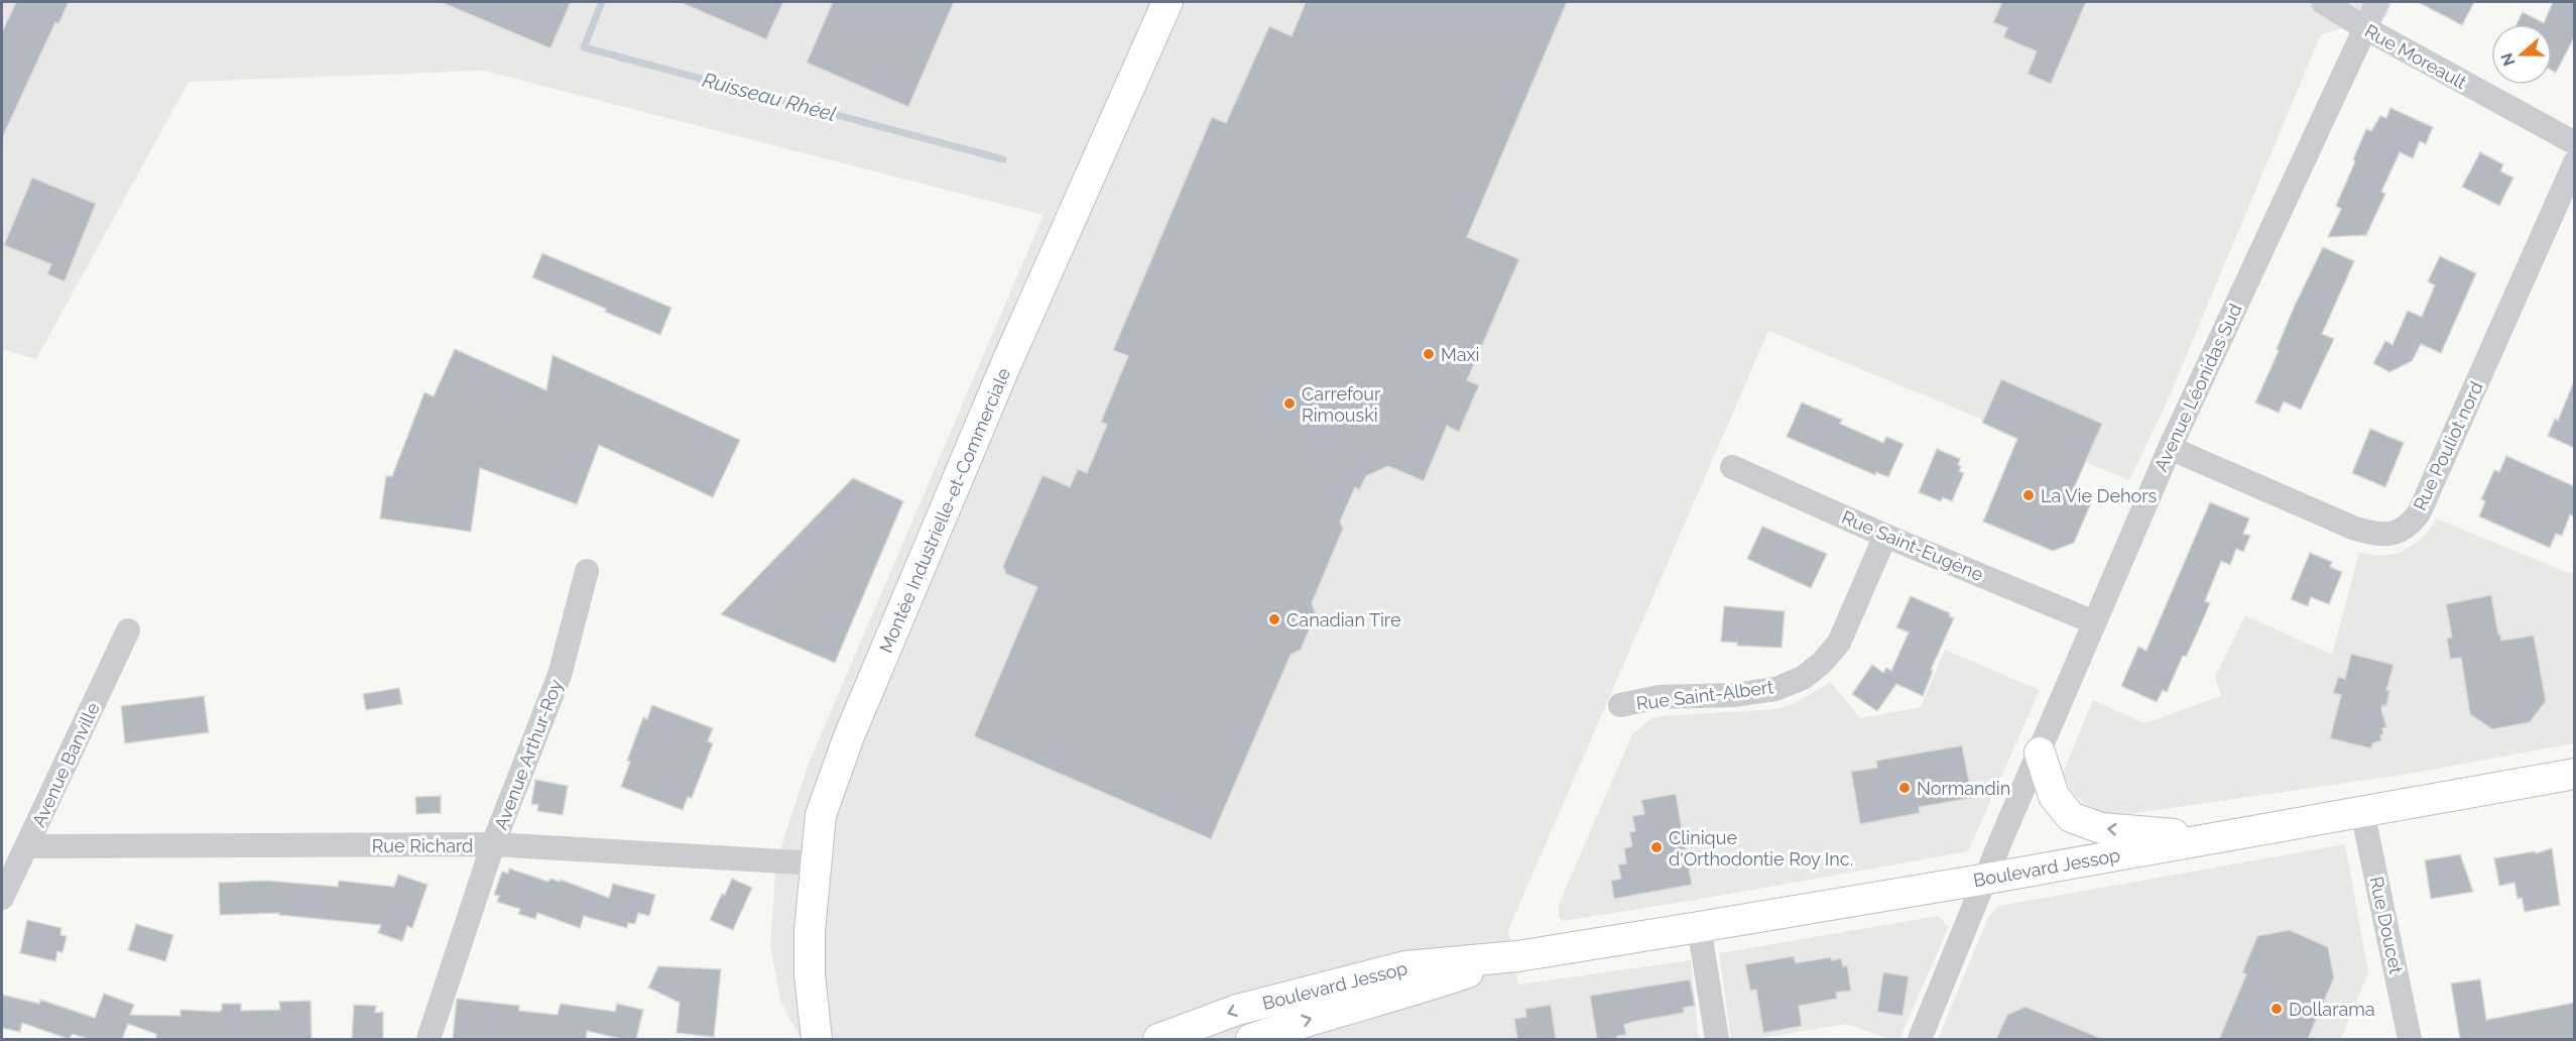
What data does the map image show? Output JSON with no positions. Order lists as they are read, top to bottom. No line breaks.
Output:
{"streets":{"main road":["Montée Industrielle-et-Commerciale","Boulevard Jessop"],"street":["Rue Moreault","Avenue Léonidas Sud","Rue Pouliot nord","Rue Saint-Eugène","Rue Saint-Albert","Avenue Arthur-Roy","Avenue Banville","Rue Richard","Rue Doucet"]},"crossings":[["Rue Moreault","Avenue Léonidas Sud"],["Avenue Léonidas Sud","Rue Pouliot nord"],["Avenue Léonidas Sud","Rue Saint-Eugène"],["Avenue Léonidas Sud","Boulevard Jessop"],["Montée Industrielle-et-Commerciale","Rue Richard"],["Rue Saint-Eugène","Rue Saint-Albert"],["Avenue Arthur-Roy","Rue Richard"],["Avenue Banville","Rue Richard"],["Boulevard Jessop","Rue Doucet"]],"water":["Ruisseau Rhéel"],"places":["Maxi","Carrefour Rimouski","La Vie Dehors","Canadian Tire","Normandin","Clinique d'Orthodontie Roy Inc.","Dollarama"],"north":"left"}
